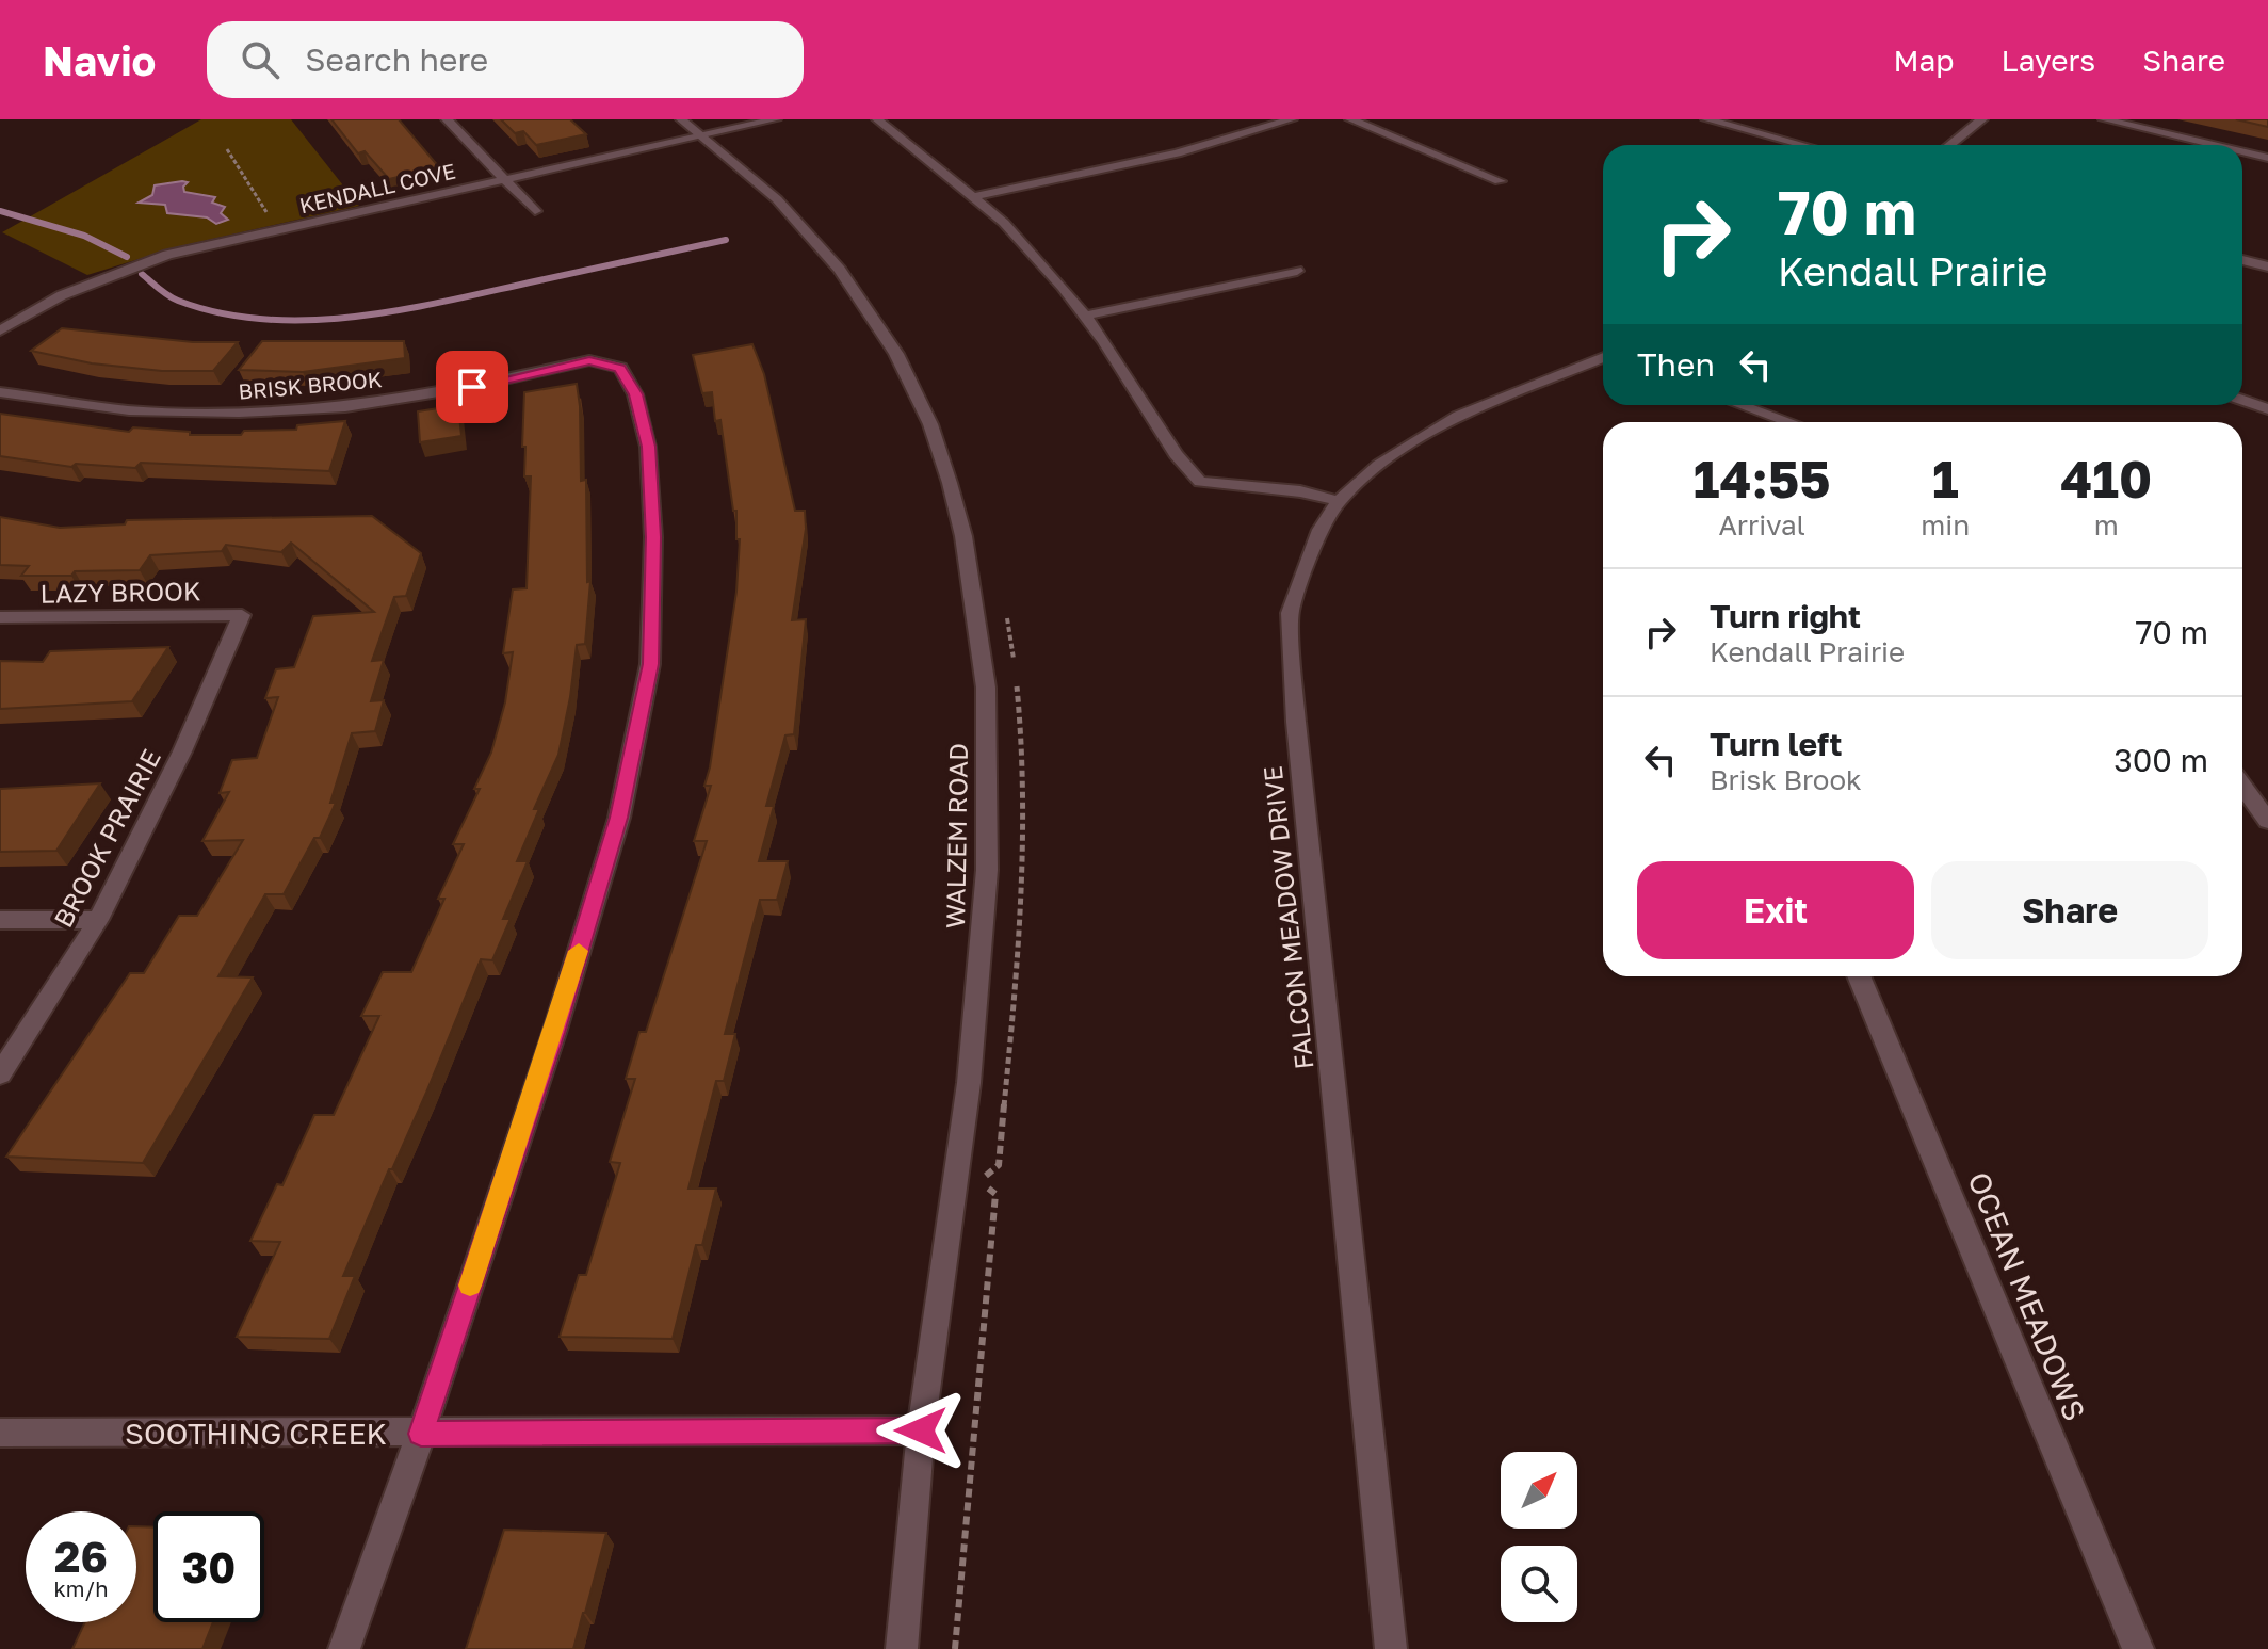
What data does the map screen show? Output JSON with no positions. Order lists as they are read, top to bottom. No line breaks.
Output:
{"streets":{"street":["KENDALL COVE","BRISK BROOK","LAZY BROOK","WALZEM ROAD","BROOK PRAIRIE","FALCON MEADOW DRIVE","OCEAN MEADOWS","SOOTHING CREEK"]},"crossings":[["KENDALL COVE","WALZEM ROAD"],["BRISK BROOK","SOOTHING CREEK"],["LAZY BROOK","BROOK PRAIRIE"],["WALZEM ROAD","SOOTHING CREEK"]],"north":"top right","page":{"header":"Navio","search":"Search here","nav":["Map","Layers","Share"],"turn":["70 m","Kendall Prairie"],"then":"Then","eta":["14:55","Arrival","1","min","410","m"],"list":[{"name":"Turn right","note":"Kendall Prairie","value":"70 m"},{"name":"Turn left","note":"Brisk Brook","value":"300 m"}],"buttons":["Exit","Share"],"speed":"26 km/h","limit":"30"}}
